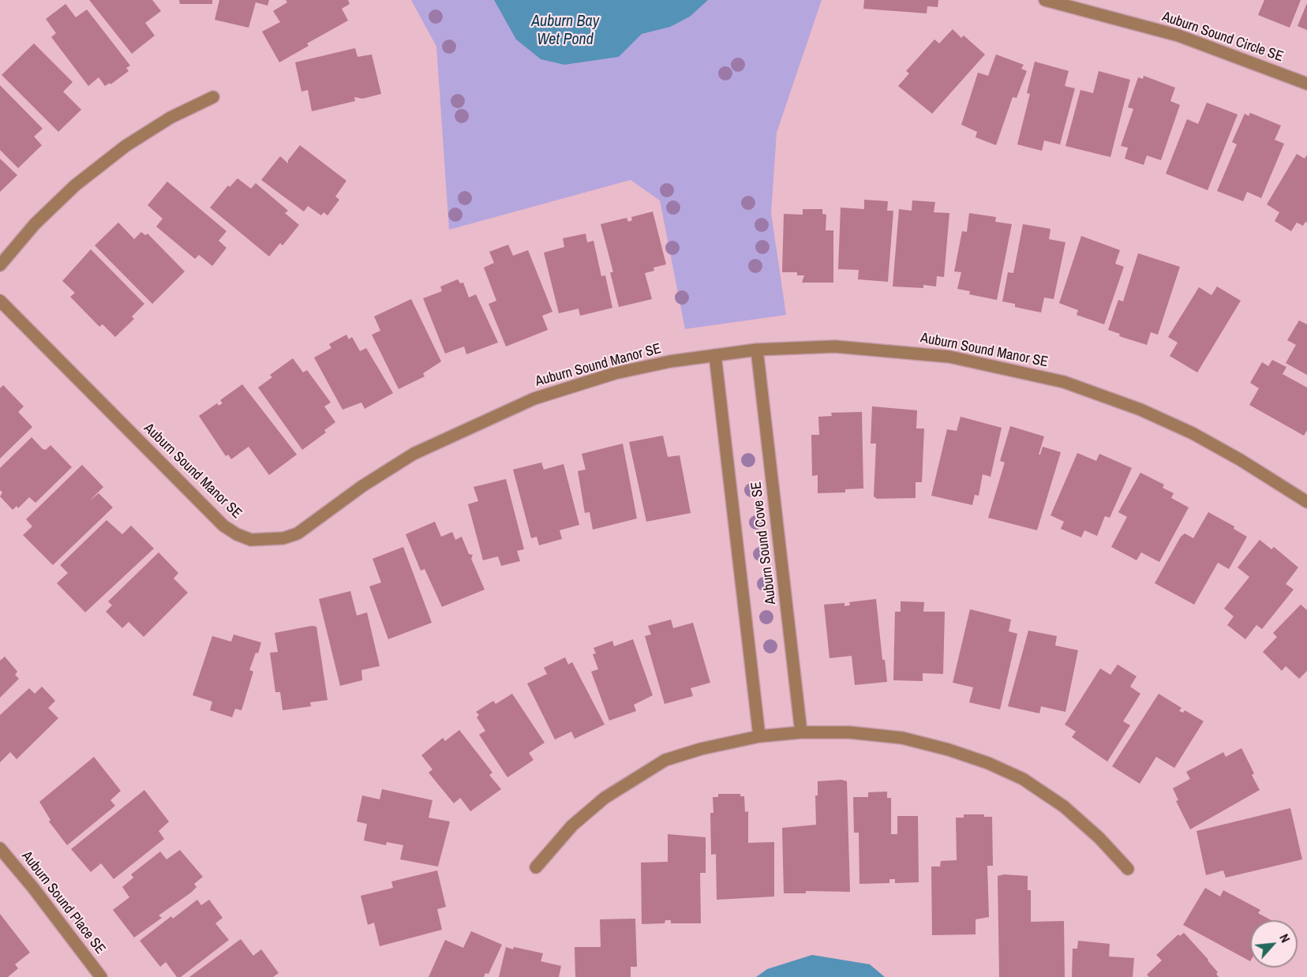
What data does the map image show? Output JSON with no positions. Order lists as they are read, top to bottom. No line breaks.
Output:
{"streets":{"street":["Auburn Sound Circle SE","Auburn Sound Manor SE","Auburn Sound Cove SE","Auburn Sound Place SE"]},"crossings":[["Auburn Sound Manor SE","Auburn Sound Cove SE"]],"water":["Auburn Bay Wet Pond"],"north":"top right"}
